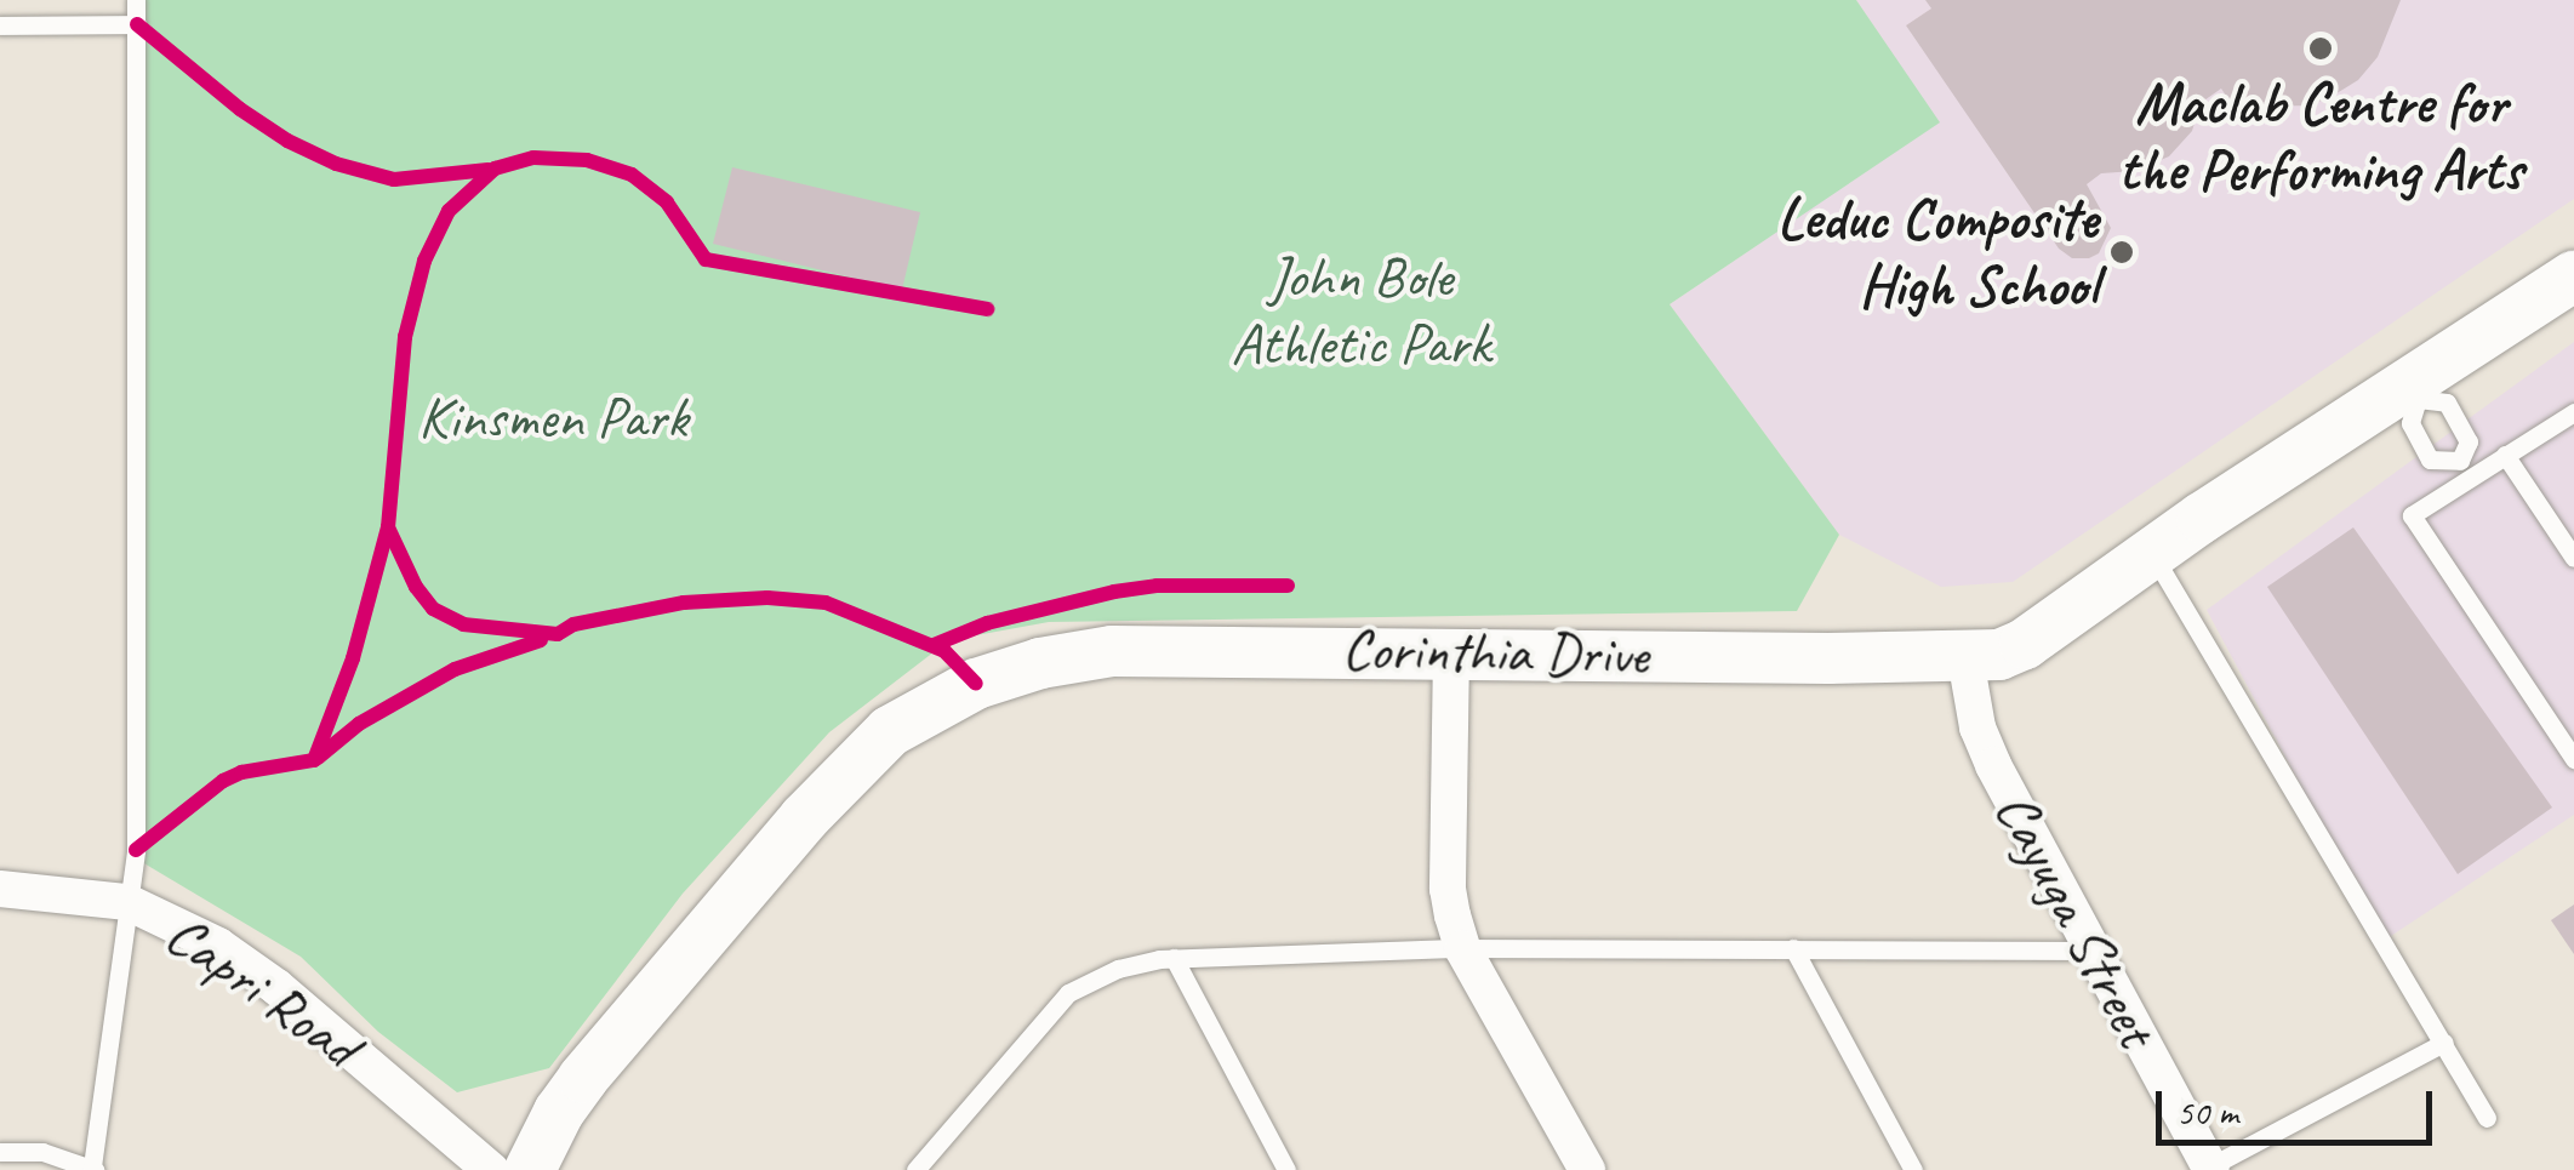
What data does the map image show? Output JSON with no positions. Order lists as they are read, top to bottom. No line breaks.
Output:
{"streets":{"street":["Corinthia Drive","Cayuga Street","Capri Road"]},"crossings":[["Corinthia Drive","Cayuga Street"]],"parks":["John Bole Athletic Park","Kinsmen Park"],"places":["Maclab Centre for the Performing Arts","Leduc Composite High School"],"scale_bar":"50 m"}
